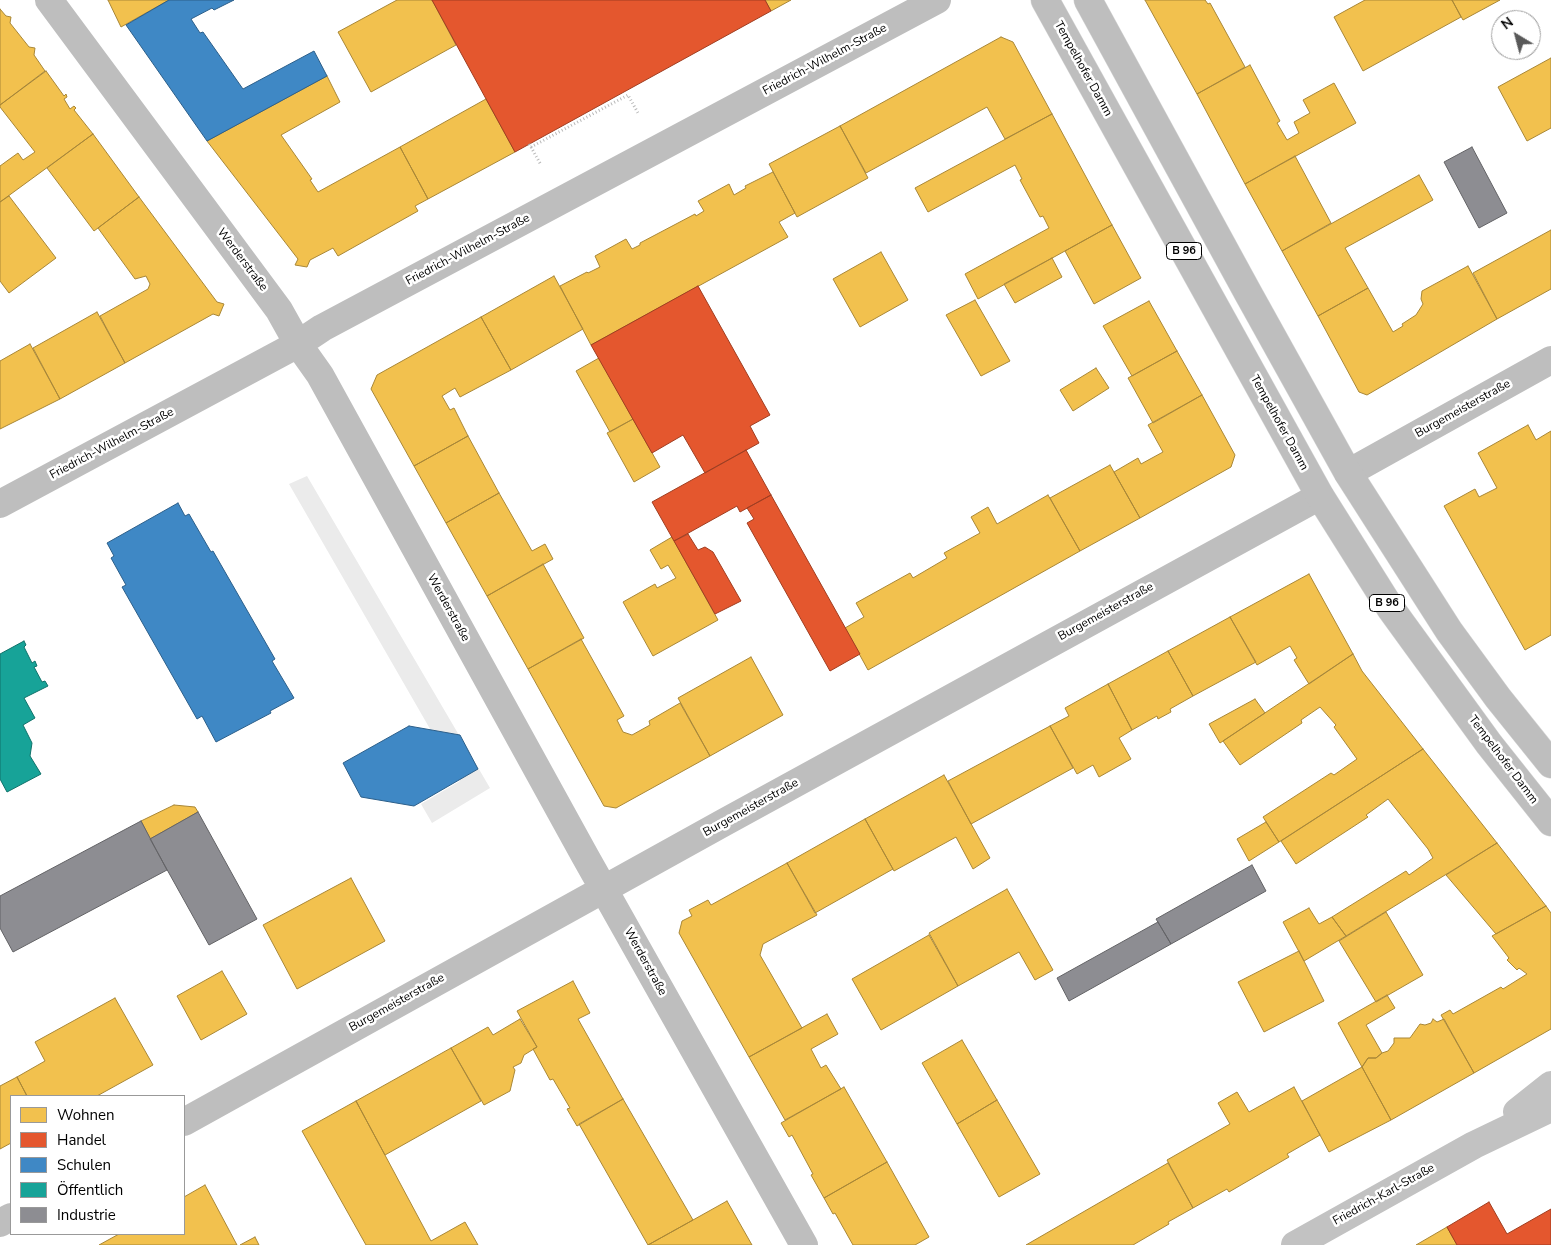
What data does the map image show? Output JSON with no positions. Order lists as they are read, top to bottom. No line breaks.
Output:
{"streets":{"main road":["Friedrich-Karl-Straße"],"street":["Friedrich-Wilhelm-Straße","Tempelhofer Damm","B 96","Werderstraße","Burgemeisterstraße"]},"crossings":[["Friedrich-Wilhelm-Straße","Werderstraße"],["Tempelhofer Damm","Burgemeisterstraße"],["B 96","Burgemeisterstraße"],["Werderstraße","Burgemeisterstraße"]],"legend":["Wohnen","Handel","Schulen","Öffentlich","Industrie"],"north":"top left"}
